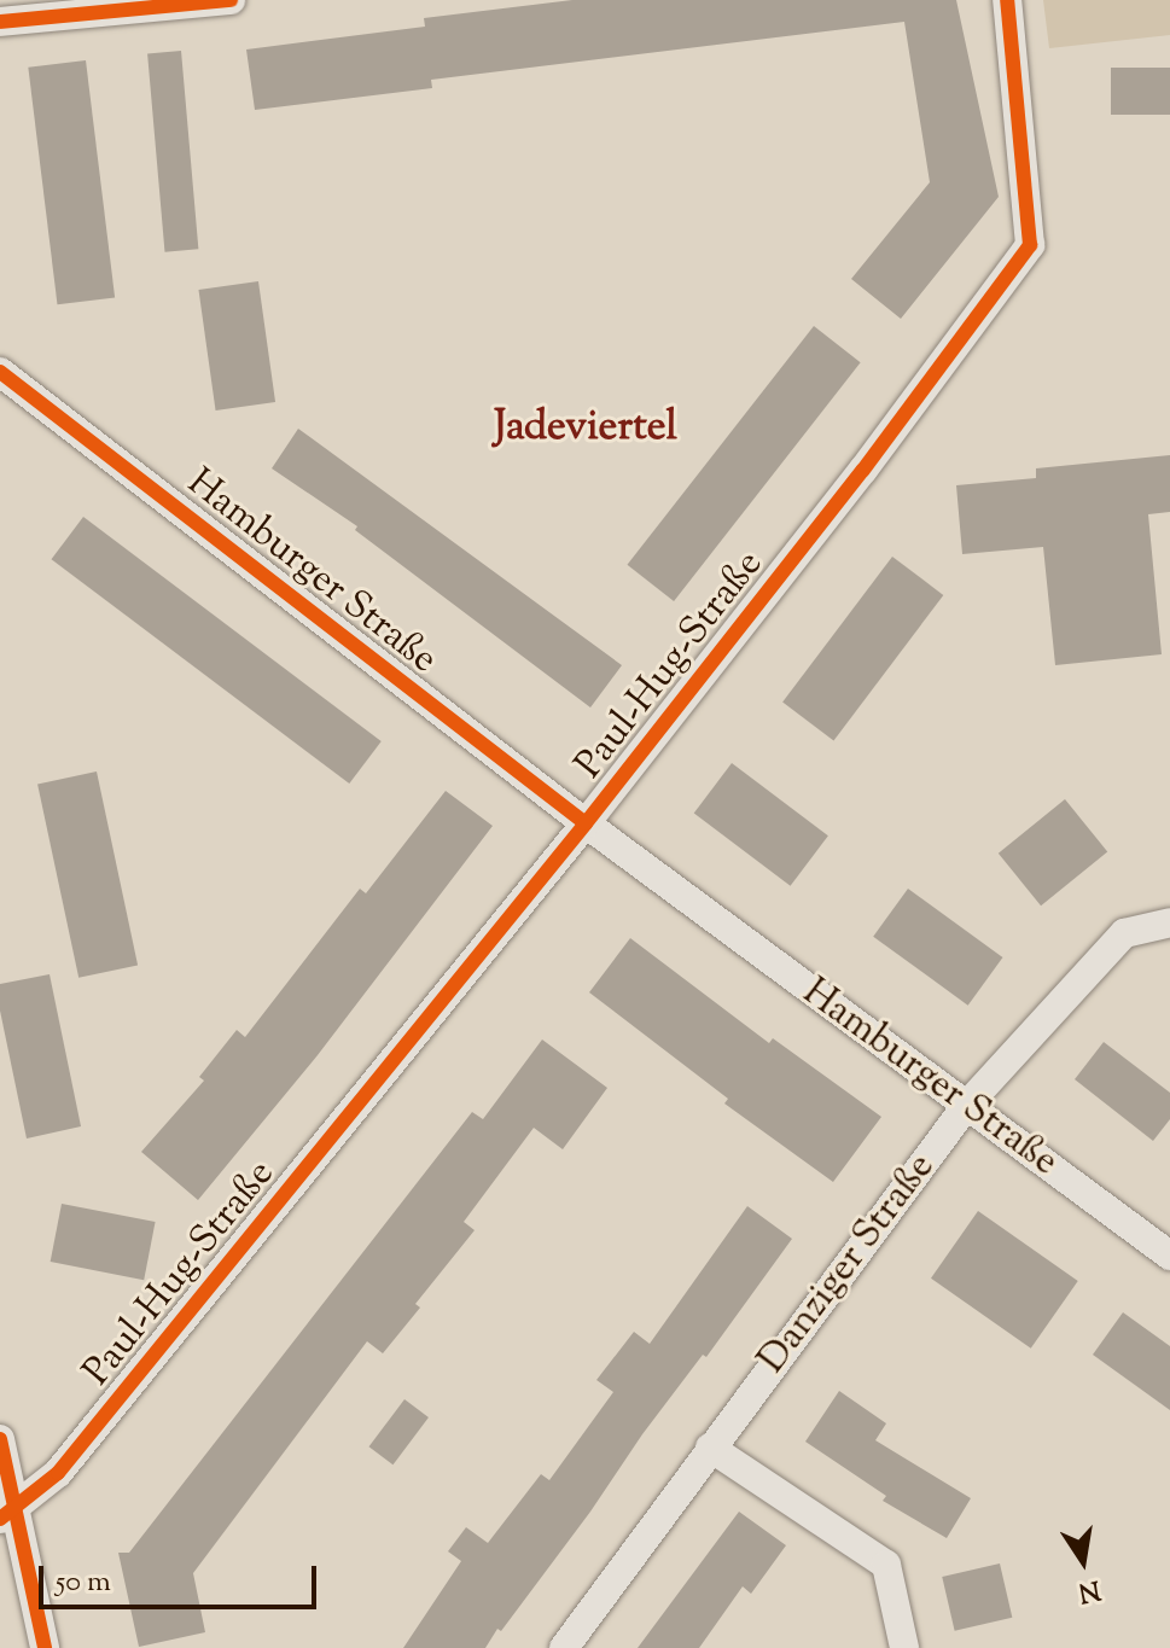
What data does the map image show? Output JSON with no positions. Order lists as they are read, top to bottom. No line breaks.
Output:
{"streets":{"street":["Hamburger Straße","Paul-Hug-Straße","Danziger Straße"]},"crossings":[["Hamburger Straße","Paul-Hug-Straße"],["Hamburger Straße","Danziger Straße"]],"districts":["Jadeviertel"],"scale_bar":"50 m","north":"bottom"}
